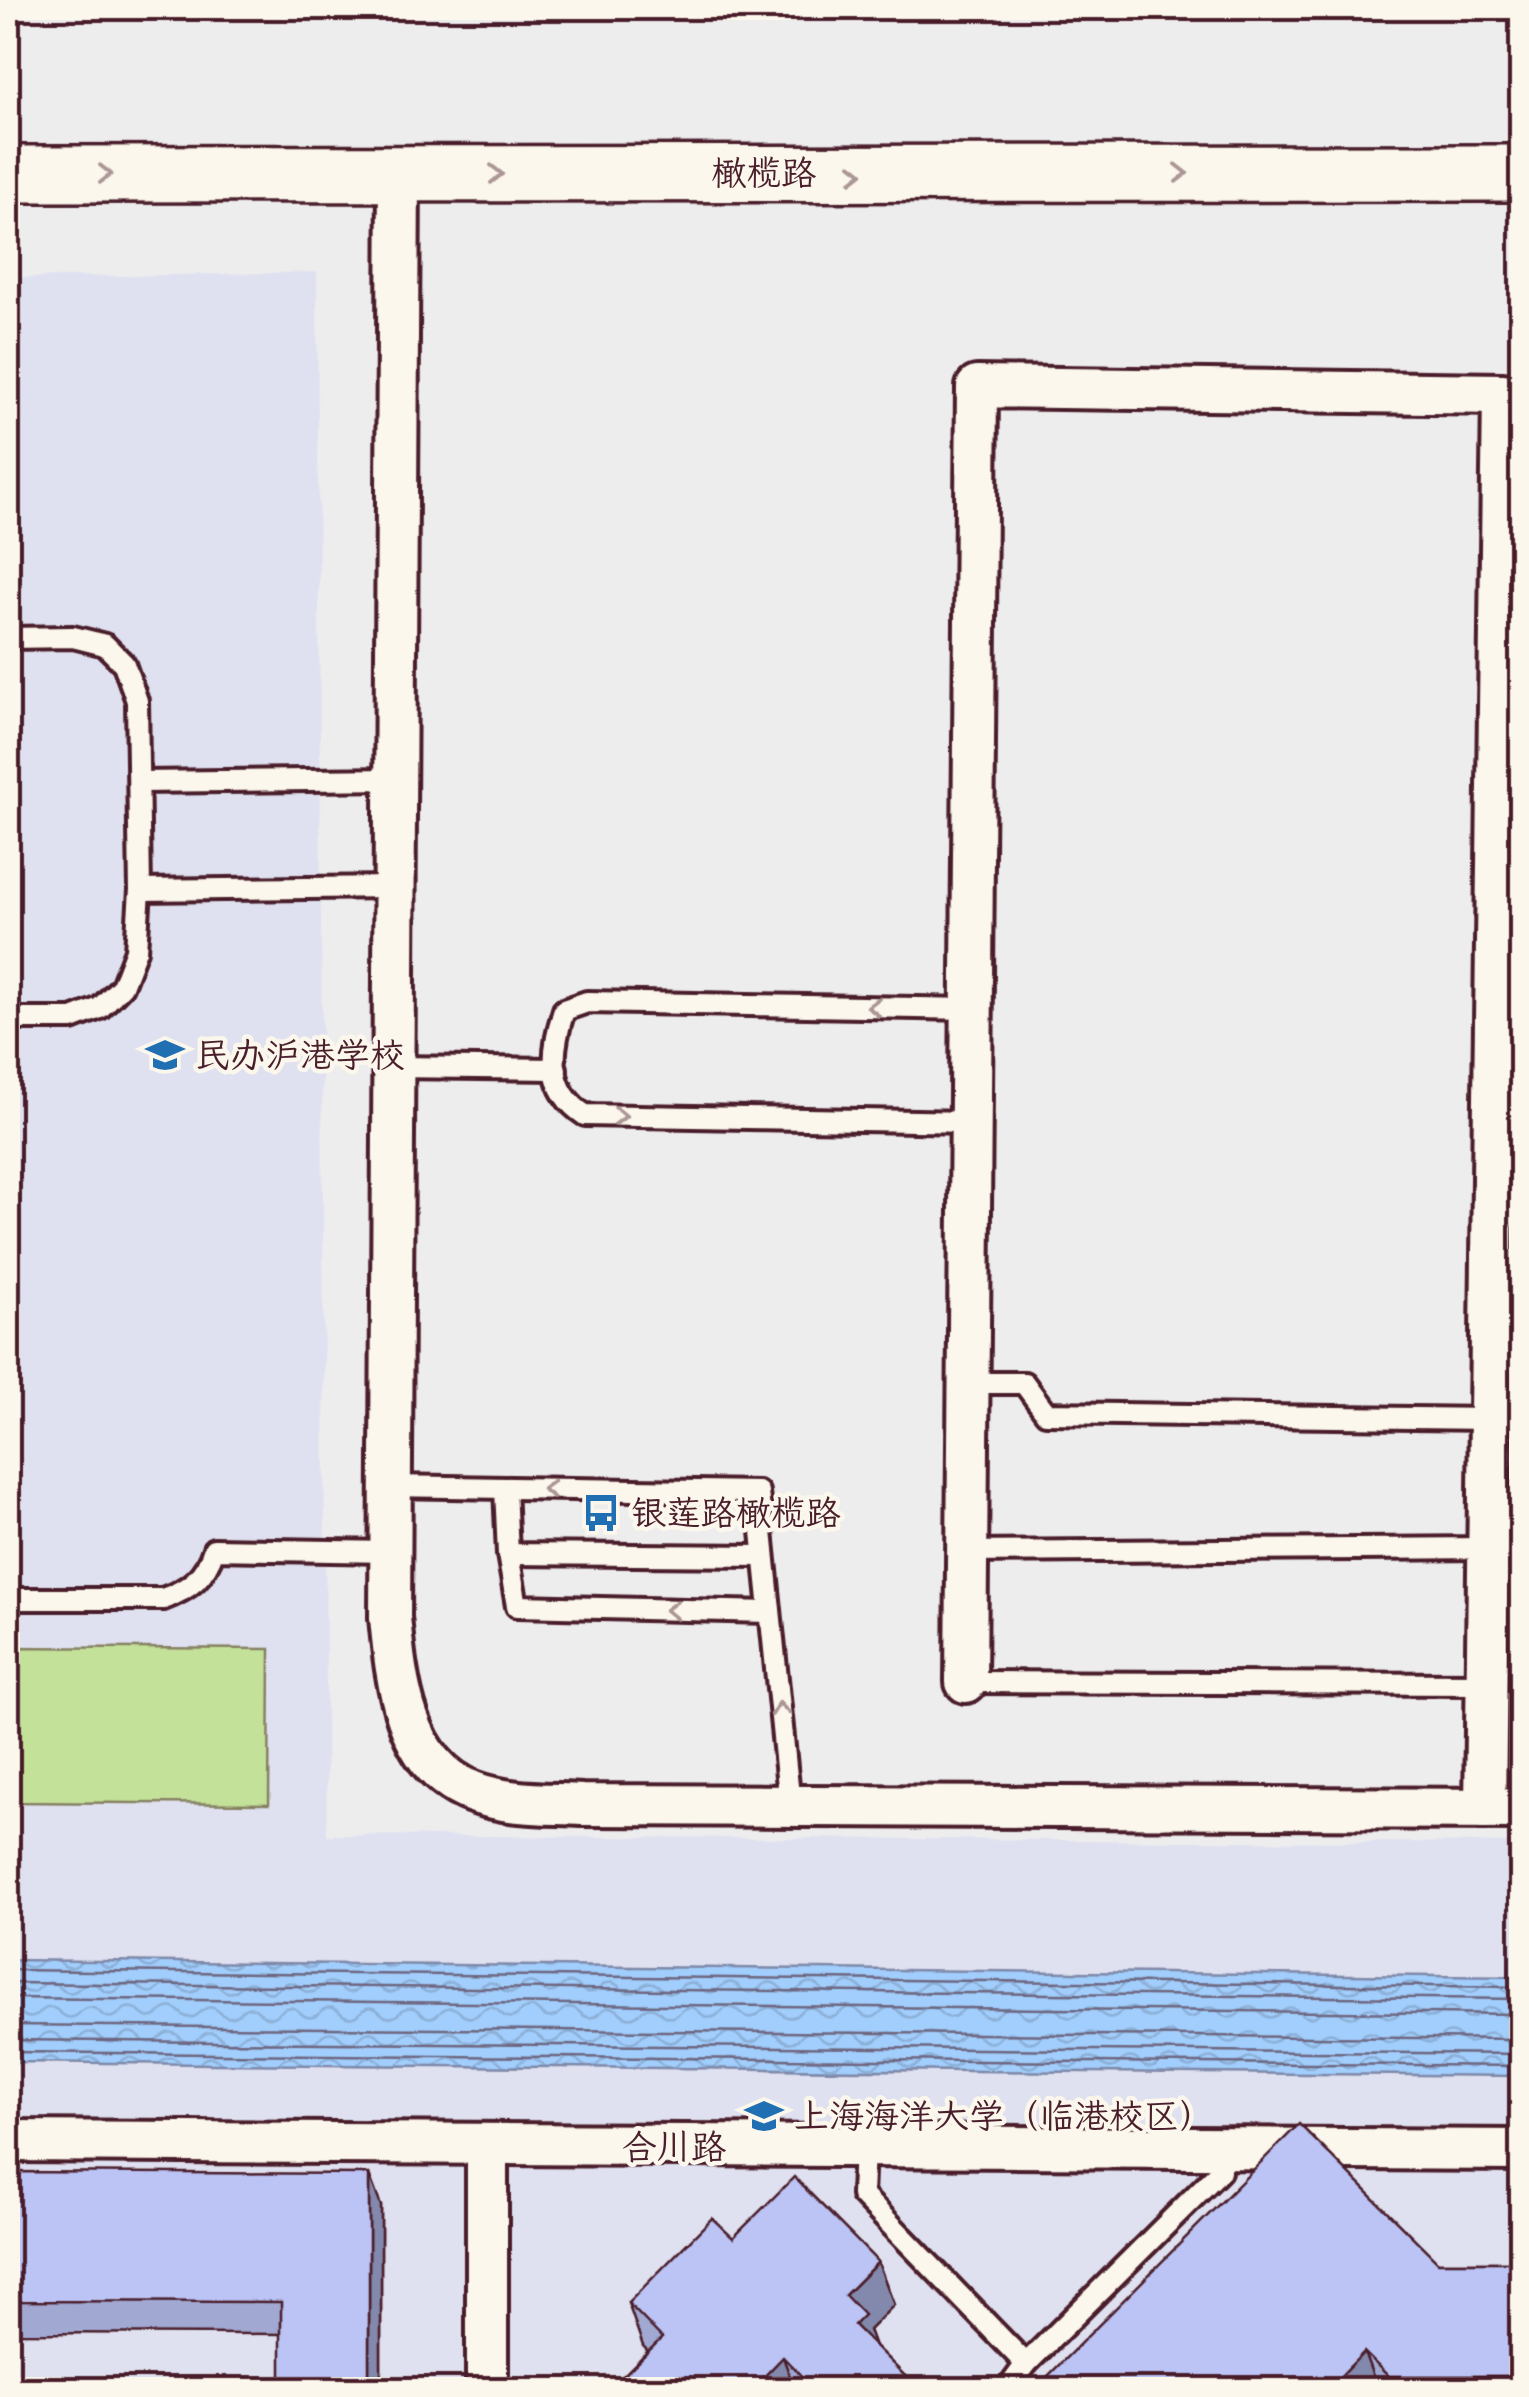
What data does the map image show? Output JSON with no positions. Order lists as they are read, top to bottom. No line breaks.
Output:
{"streets":{"main road":["橄榄路"],"street":["合川路"]},"one_way":["橄榄路"],"places":{"school or university":["民办沪港学校","上海海洋大学（临港校区）"],"bus stop":["银莲路橄榄路"]}}
